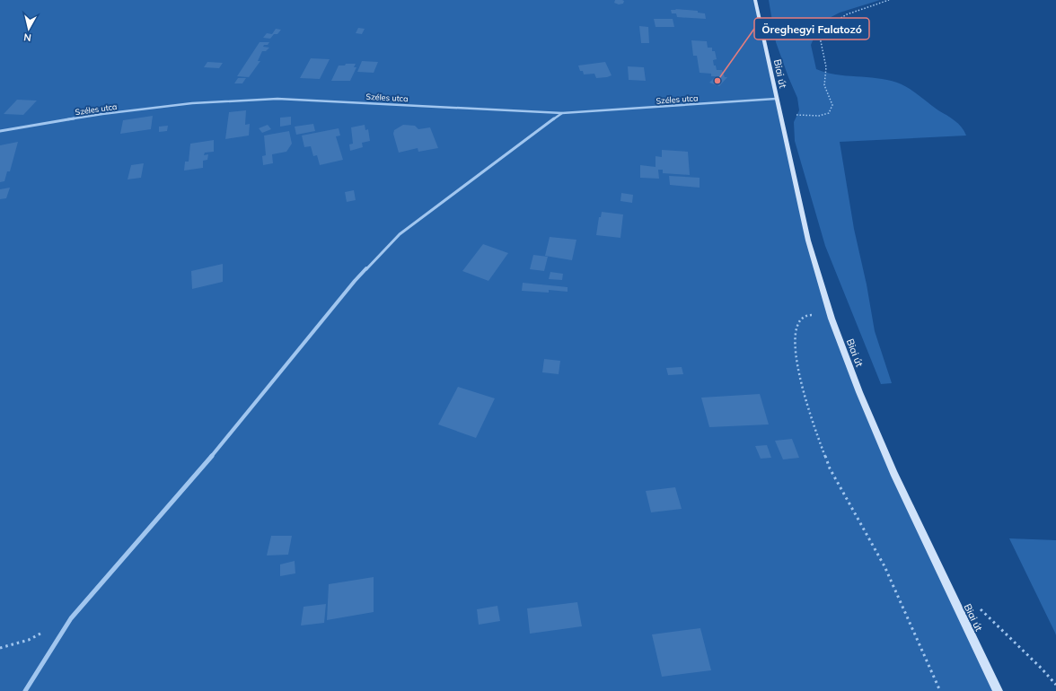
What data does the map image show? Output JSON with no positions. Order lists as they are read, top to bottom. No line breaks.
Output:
{"streets":{"main road":["Biai út"],"street":["Széles utca"]},"crossings":[["Biai út","Széles utca"]],"places":["Öreghegyi Falatozó"],"north":"bottom"}
